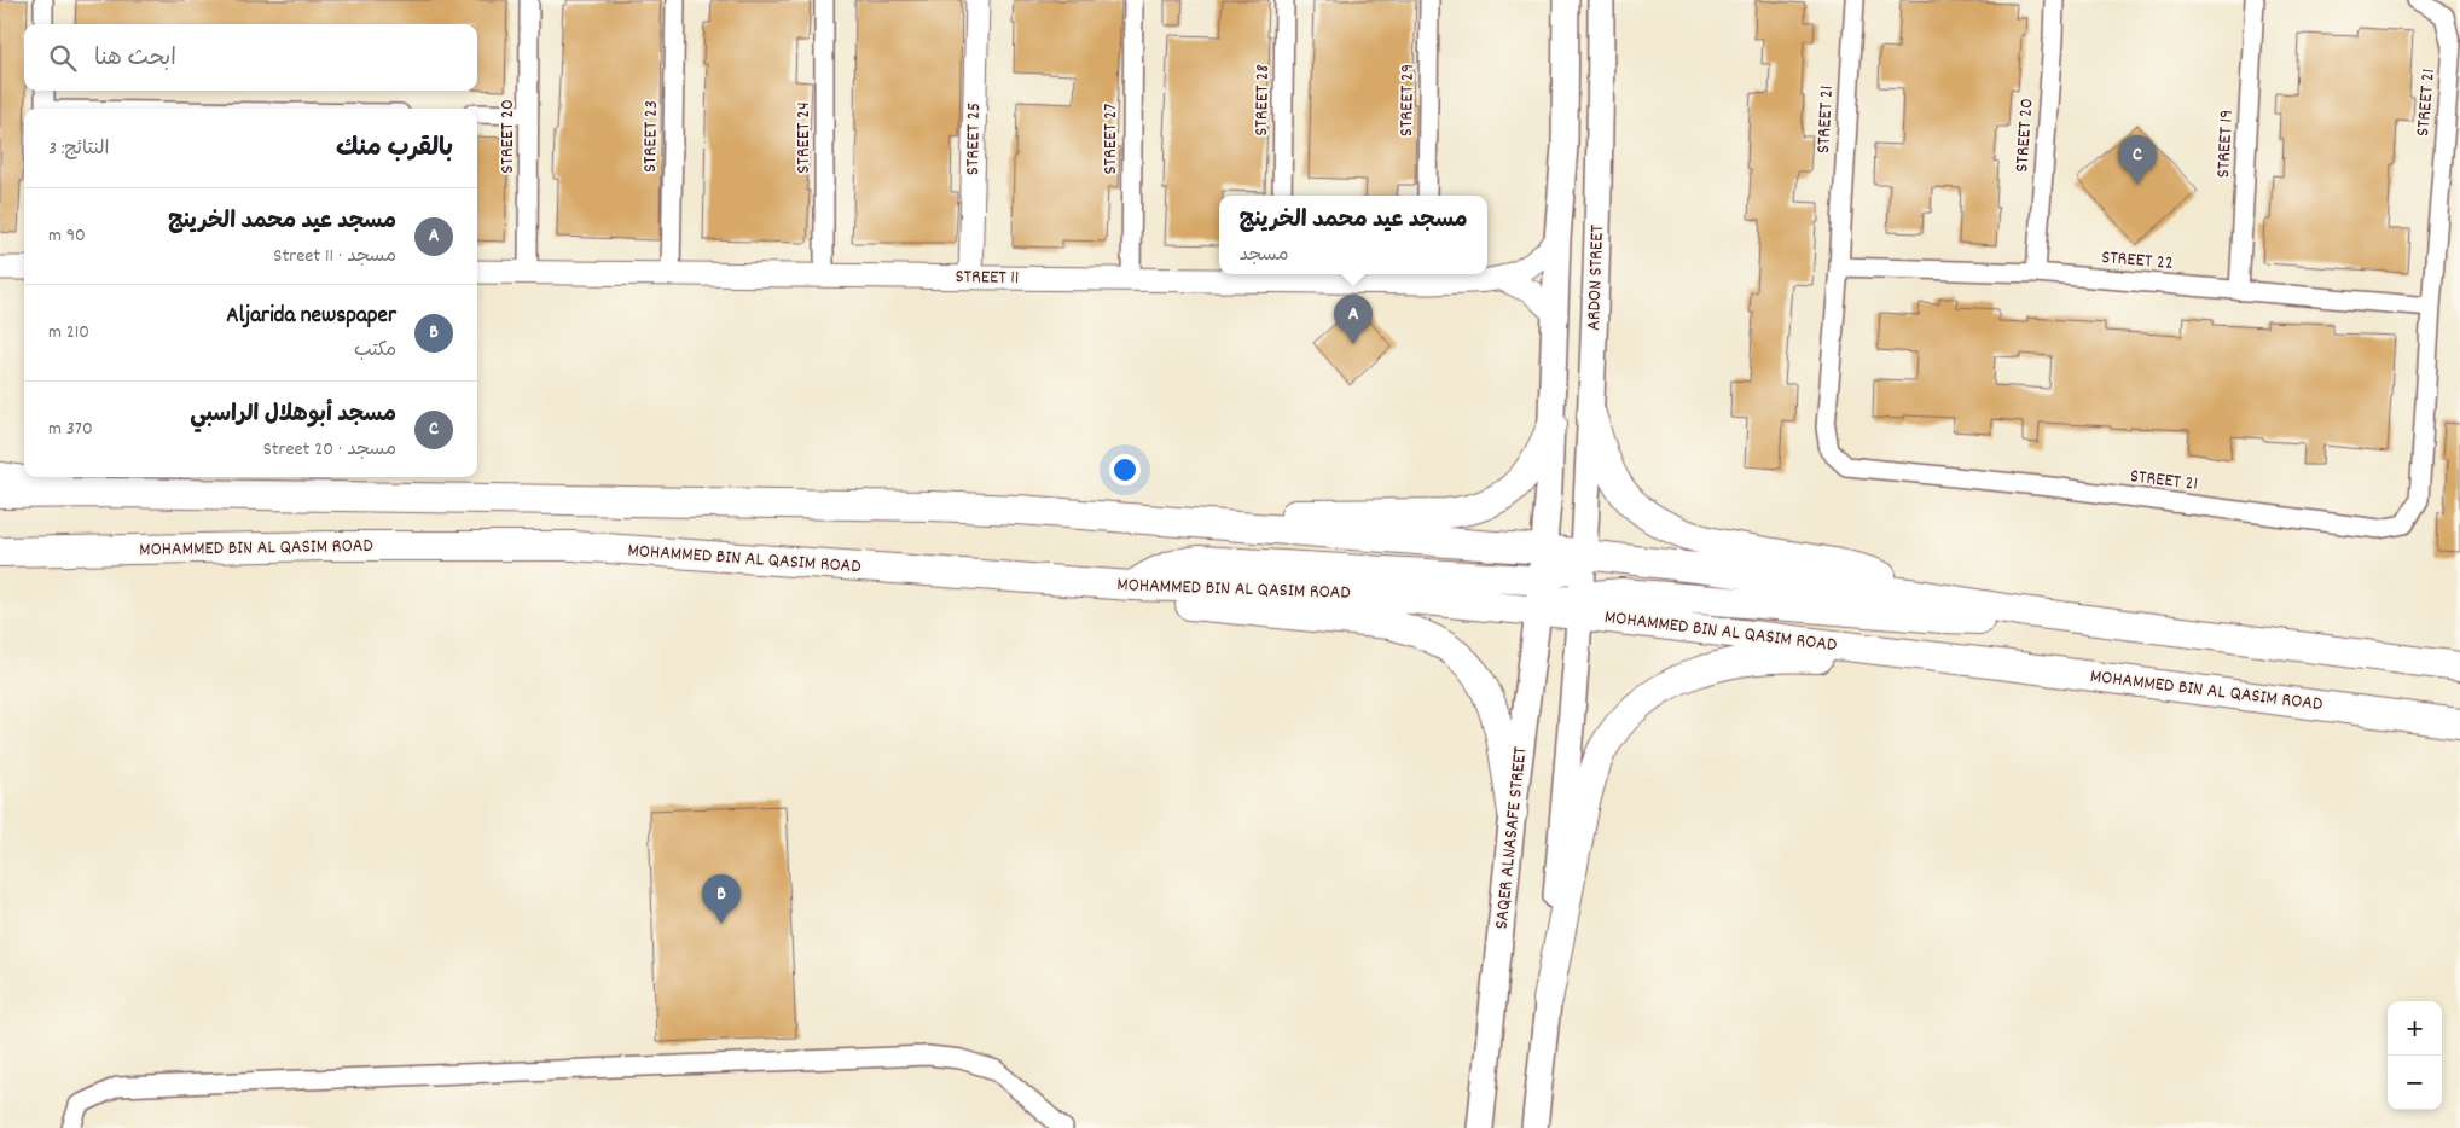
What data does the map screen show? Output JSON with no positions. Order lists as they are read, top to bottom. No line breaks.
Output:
{"streets":{"main road":["ARDON STREET","MOHAMMED BIN AL QASIM ROAD","SAQER ALNASAFE STREET"],"street":["STREET 28","STREET 29","STREET 21","STREET 20","STREET 23","STREET 24","STREET 25","STREET 27","STREET 19","STREET 22","STREET 11"]},"crossings":[["STREET 21","STREET 22"],["STREET 20","STREET 22"],["STREET 20","STREET 11"],["STREET 23","STREET 11"],["STREET 24","STREET 11"],["STREET 25","STREET 11"],["STREET 27","STREET 11"],["STREET 19","STREET 22"],["STREET 11","ARDON STREET"],["ARDON STREET","SAQER ALNASAFE STREET"],["MOHAMMED BIN AL QASIM ROAD","SAQER ALNASAFE STREET"]],"page":{"search":"ابحث هنا","heading":["بالقرب منك","النتائج: 3"],"pins":["C","A","B"],"list":[{"mark":"A","name":"مسجد عيد محمد الخرينج","note":"مسجد · Street 11","value":"90 m"},{"mark":"B","name":"Aljarida newspaper","note":"مكتب","value":"210 m"},{"mark":"C","name":"مسجد أبوهلال الراسبي","note":"مسجد · Street 20","value":"370 m"}],"popup":["مسجد عيد محمد الخرينج","مسجد"],"map_buttons":["+","−"]}}
